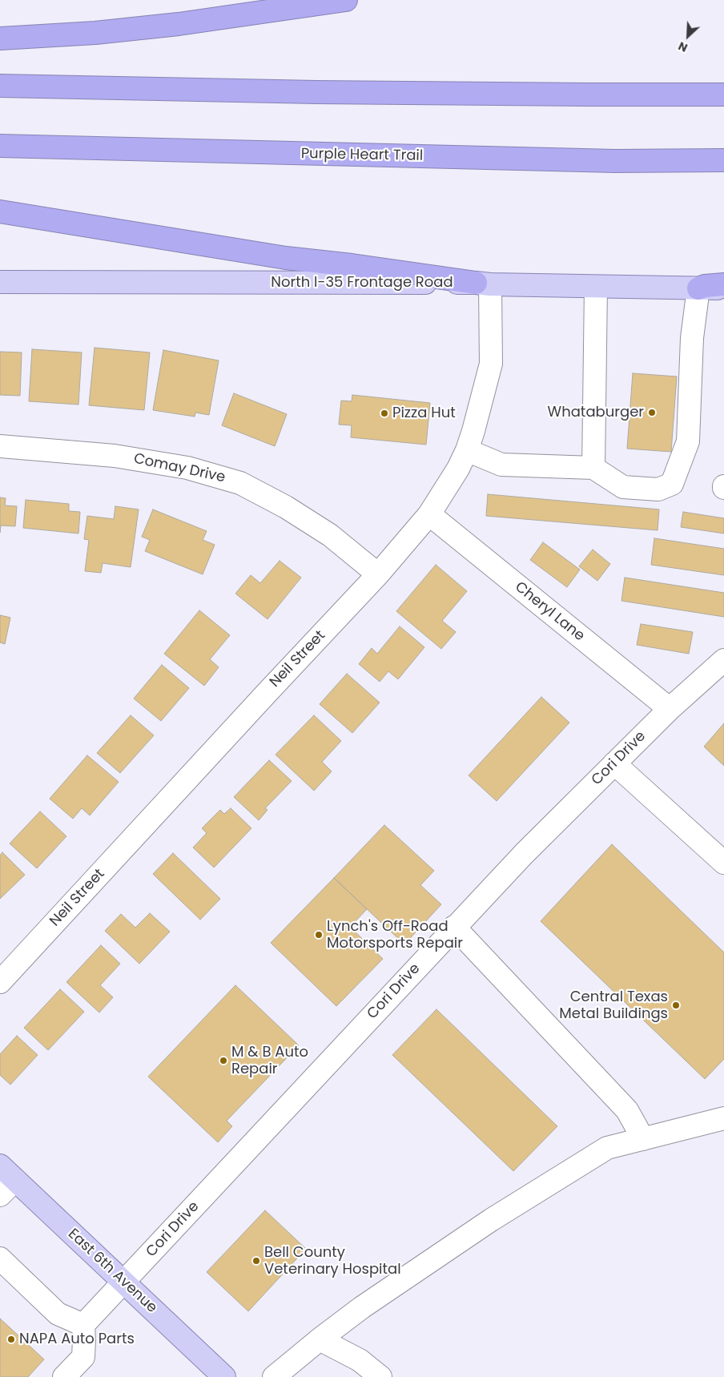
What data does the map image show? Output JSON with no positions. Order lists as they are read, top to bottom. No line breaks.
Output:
{"streets":{"highway":["Purple Heart Trail"],"main road":["North I-35 Frontage Road","East 6th Avenue"],"street":["Comay Drive","Cheryl Lane","Neil Street","Cori Drive"]},"crossings":[["North I-35 Frontage Road","Neil Street"],["Comay Drive","Neil Street"],["Cheryl Lane","Neil Street"],["Cheryl Lane","Cori Drive"],["Cori Drive","East 6th Avenue"]],"places":["Whataburger","Pizza Hut","Lynch's Off-Road Motorsports Repair","Central Texas Metal Buildings","M & B Auto Repair","Bell County Veterinary Hospital","NAPA Auto Parts"],"north":"bottom left"}
